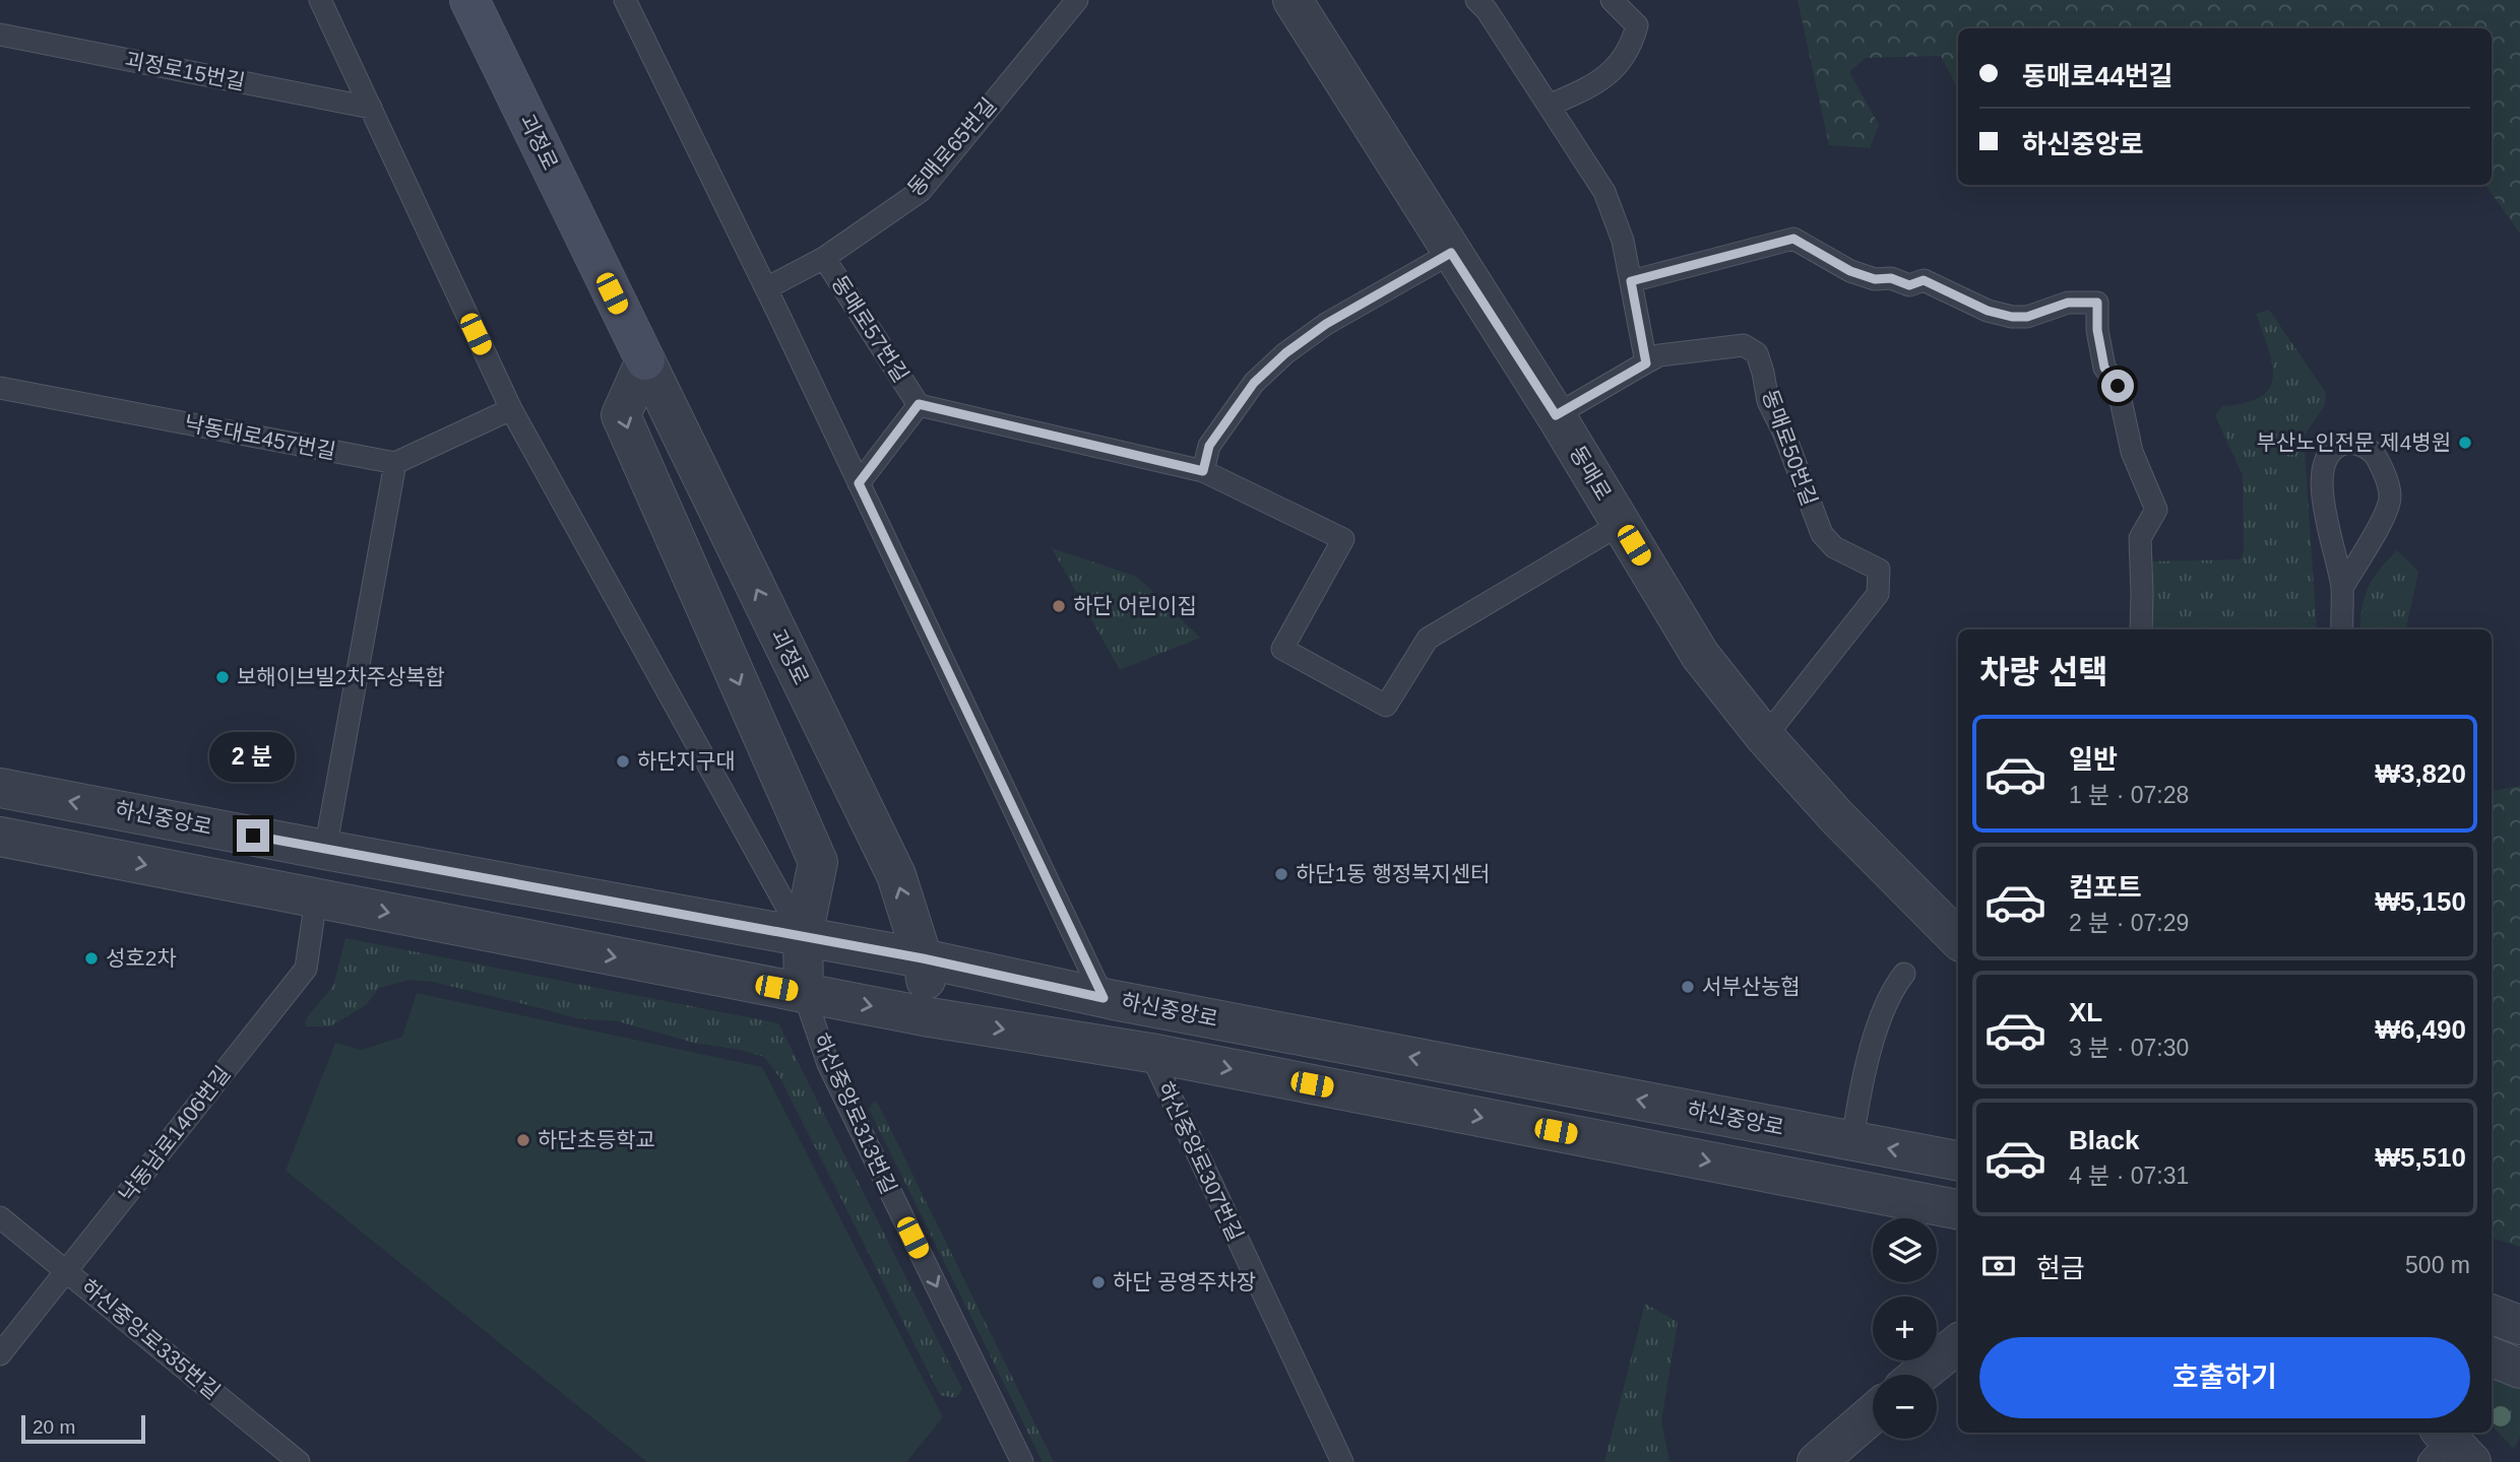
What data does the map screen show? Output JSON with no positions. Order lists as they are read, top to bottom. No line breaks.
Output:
{"streets":{"main road":["괴정로"],"street":["동매로","하신중앙로"],"lane":["괴정로15번길","동매로65번길","동매로57번길","낙동대로457번길","동매로50번길","하신중앙로313번길","낙동남로1406번길","하신중앙로307번길","하신중앙로335번길"]},"crossings":[["괴정로","하신중앙로"],["동매로65번길","동매로57번길"],["동매로57번길","동매로"],["동매로50번길","동매로"],["낙동남로1406번길","하신중앙로335번길"]],"one_way":["괴정로","하신중앙로313번길"],"places":["부산노인전문 제4병원","하단 어린이집","보해이브빌2차주상복합","하단지구대","하단1동 행정복지센터","성호2차","서부산농협","하단초등학교","하단 공영주차장"],"scale_bar":"20 m","page":{"banner":["동매로44번길","하신중앙로"],"heading":"차량 선택","list":[{"name":"일반","note":"1 분 · 07:28","value":"₩3,820"},{"name":"컴포트","note":"2 분 · 07:29","value":"₩5,150"},{"name":"XL","note":"3 분 · 07:30","value":"₩6,490"},{"name":"Black","note":"4 분 · 07:31","value":"₩5,510"}],"bubble":"2 분","map_buttons":["+","−"],"pay":["현금","500 m"],"buttons":"호출하기","scale":"20 m"}}
